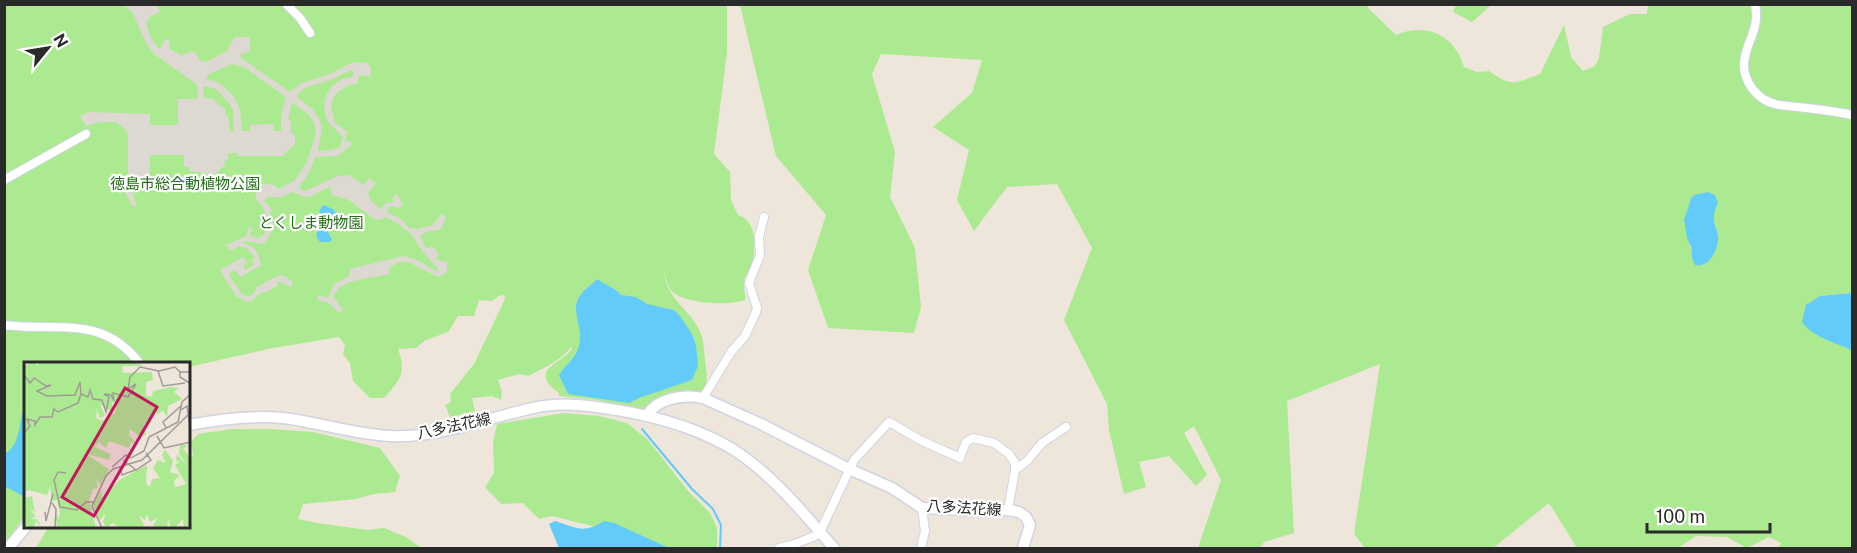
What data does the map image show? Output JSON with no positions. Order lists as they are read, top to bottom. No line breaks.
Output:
{"streets":{"main road":["八多法花線"]},"parks":["徳島市総合動植物公園","とくしま動物園"],"scale_bar":"100 m","north":"top right"}
